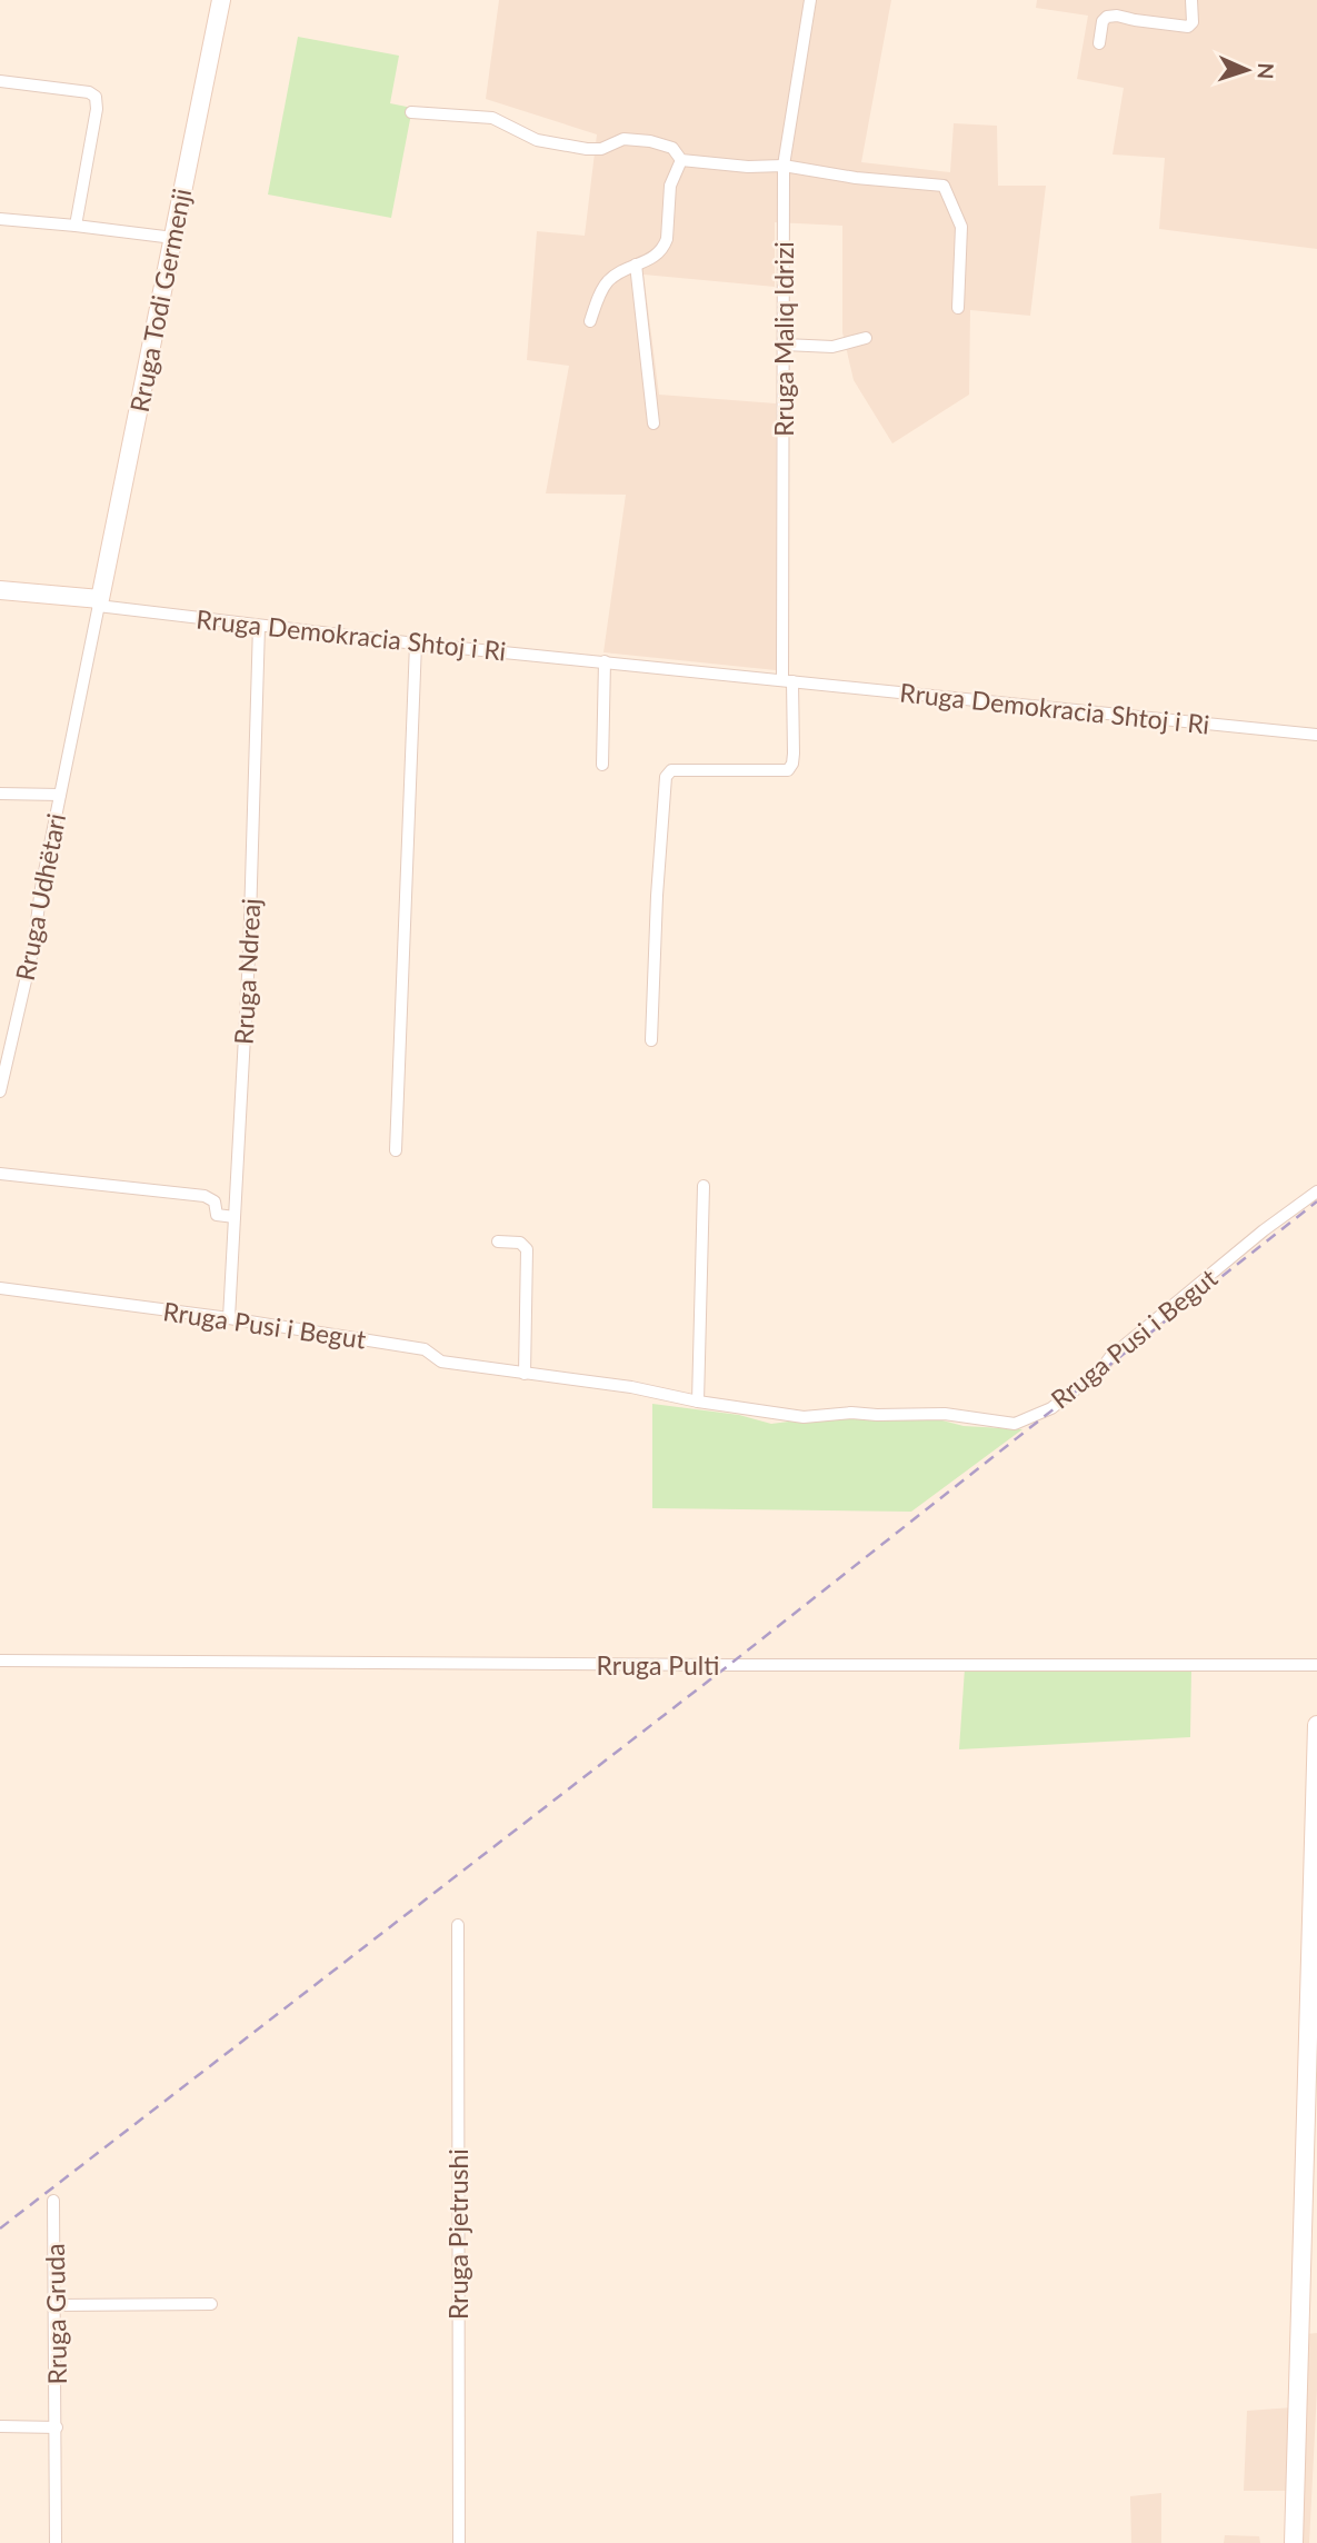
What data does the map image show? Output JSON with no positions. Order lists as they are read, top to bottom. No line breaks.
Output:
{"streets":{"street":["Rruga Todi Germenji","Rruga Maliq Idrizi","Rruga Demokracia Shtoj i Ri","Rruga Udhëtari","Rruga Ndreaj","Rruga Pusi i Begut","Rruga Pulti","Rruga Pjetrushi","Rruga Gruda"]},"crossings":[["Rruga Todi Germenji","Rruga Demokracia Shtoj i Ri"],["Rruga Todi Germenji","Rruga Udhëtari"],["Rruga Maliq Idrizi","Rruga Demokracia Shtoj i Ri"],["Rruga Demokracia Shtoj i Ri","Rruga Udhëtari"],["Rruga Demokracia Shtoj i Ri","Rruga Ndreaj"],["Rruga Ndreaj","Rruga Pusi i Begut"]],"north":"right"}
